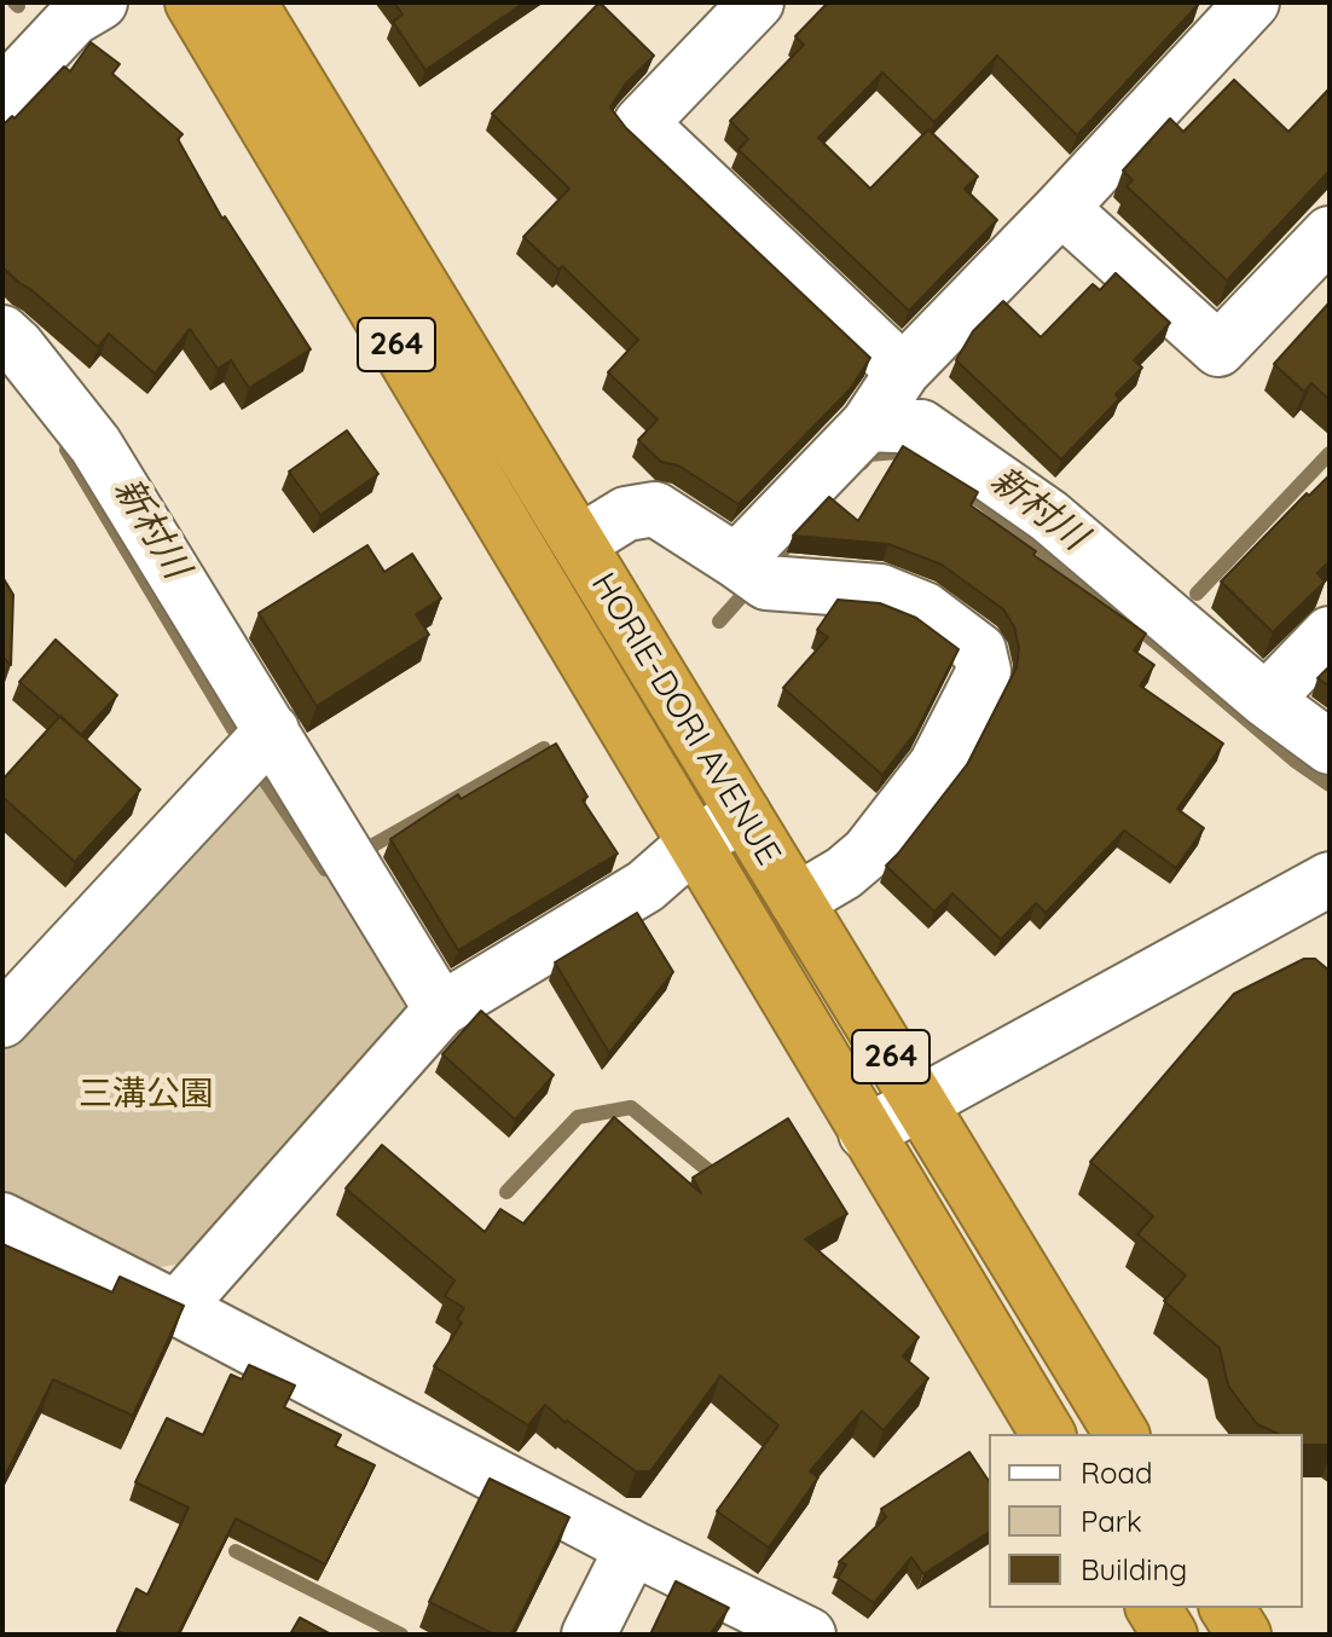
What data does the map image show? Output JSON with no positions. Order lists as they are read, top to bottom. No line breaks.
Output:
{"streets":{"highway":["264","HORIE-DORI AVENUE"]},"water":["新村川"],"parks":["三溝公園"],"legend":["Road","Park","Building"]}
